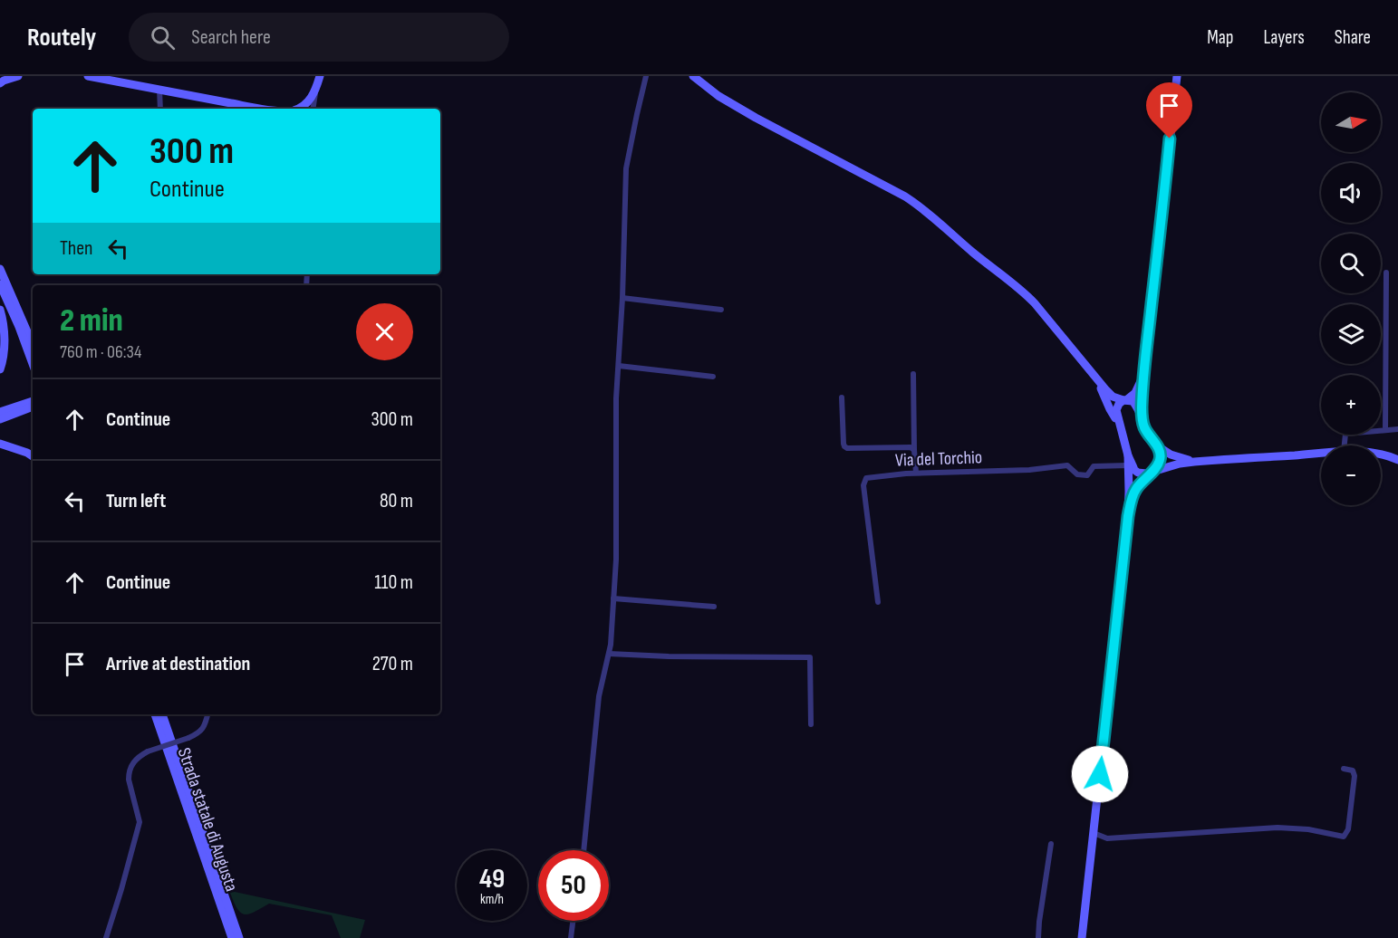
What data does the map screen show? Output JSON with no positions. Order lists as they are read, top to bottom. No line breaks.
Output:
{"streets":{"main road":["Strada statale di Augusta"],"street":["Via del Torchio"]},"north":"right","page":{"header":"Routely","search":"Search here","nav":["Map","Layers","Share"],"map_buttons":["+","−"],"turn":["300 m","Continue"],"then":"Then","heading":["2 min","760 m · 06:34"],"list":[{"name":"Continue","value":"300 m"},{"name":"Turn left","value":"80 m"},{"name":"Continue","value":"110 m"},{"name":"Arrive at destination","value":"270 m"}],"speed":"49 km/h","limit":"50"}}
